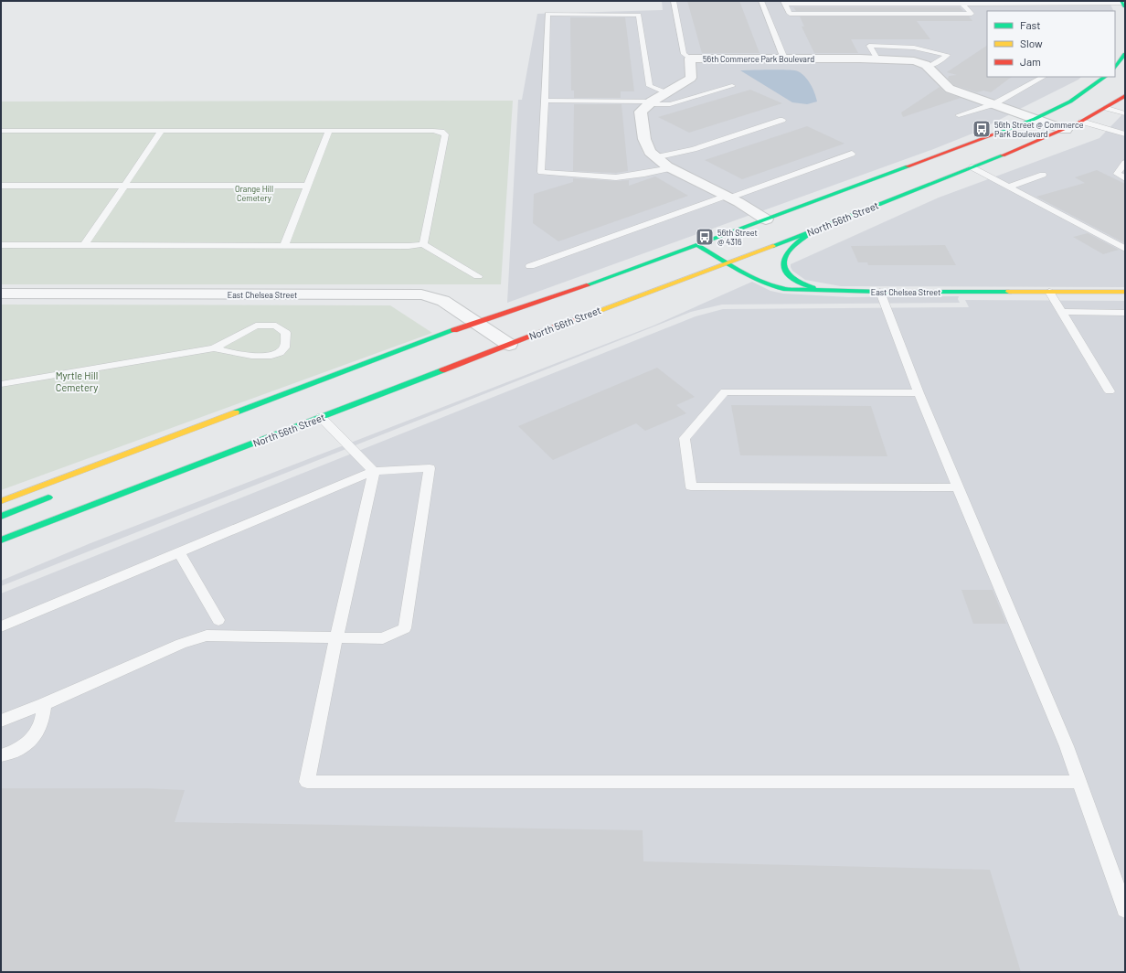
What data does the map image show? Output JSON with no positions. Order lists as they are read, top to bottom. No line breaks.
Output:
{"streets":{"main road":["North 56th Street","East Chelsea Street"],"street":["56th Commerce Park Boulevard"]},"crossings":[["North 56th Street","East Chelsea Street"]],"parks":["Orange Hill Cemetery","Myrtle Hill Cemetery"],"places":{"bus stop":["56th Street @ Commerce Park Boulevard","56th Street @ 4316"]},"legend":["Fast","Slow","Jam"]}
